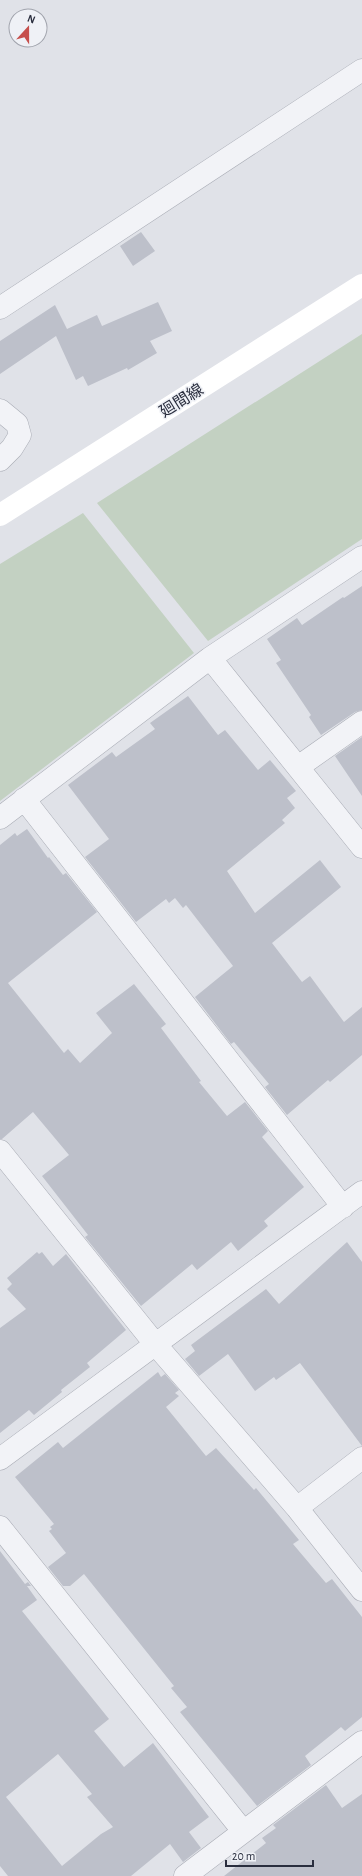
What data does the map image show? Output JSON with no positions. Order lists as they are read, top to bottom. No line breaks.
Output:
{"streets":{"street":["廻間線"]},"scale_bar":"20 m","north":"top"}
